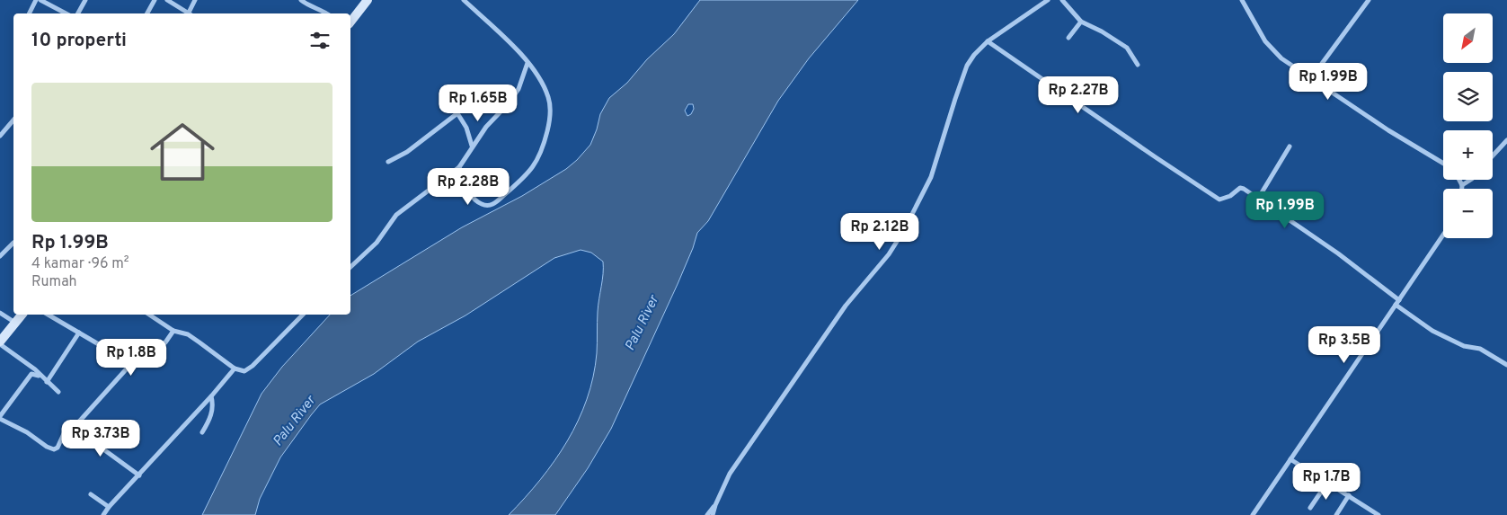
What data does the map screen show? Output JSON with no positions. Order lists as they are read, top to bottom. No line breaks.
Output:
{"water":["Palu River"],"north":"bottom left","page":{"map_buttons":["+","−"],"heading":"10 properti","price":["Rp 1.99B","Rp 2.27B","Rp 1.65B","Rp 2.28B","Rp 1.99B","Rp 2.12B","Rp 3.5B","Rp 1.8B","Rp 3.73B","Rp 1.7B"],"list":[{"name":"Rp 1.99B","note":"4 kamar · 96 m² · Rumah"}]}}
